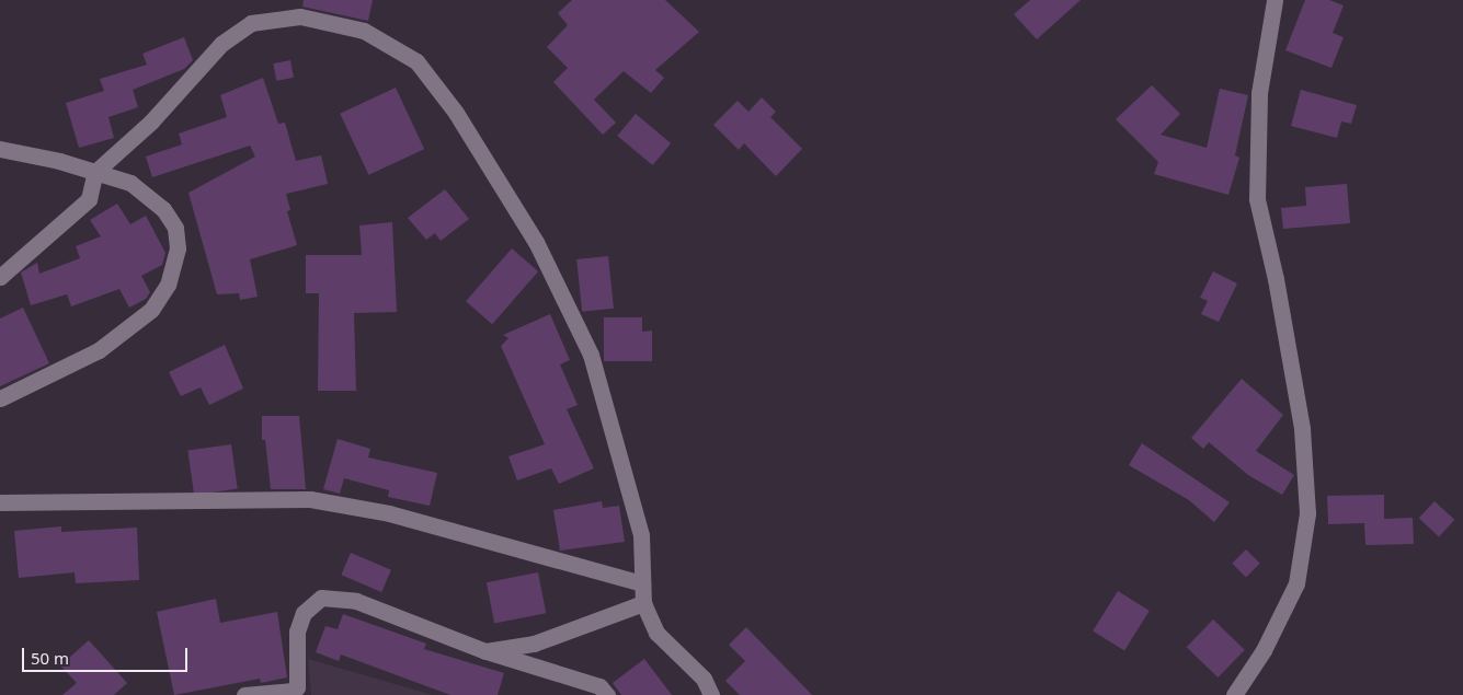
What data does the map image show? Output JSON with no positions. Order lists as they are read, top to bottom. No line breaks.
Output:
{"scale_bar":"50 m"}
